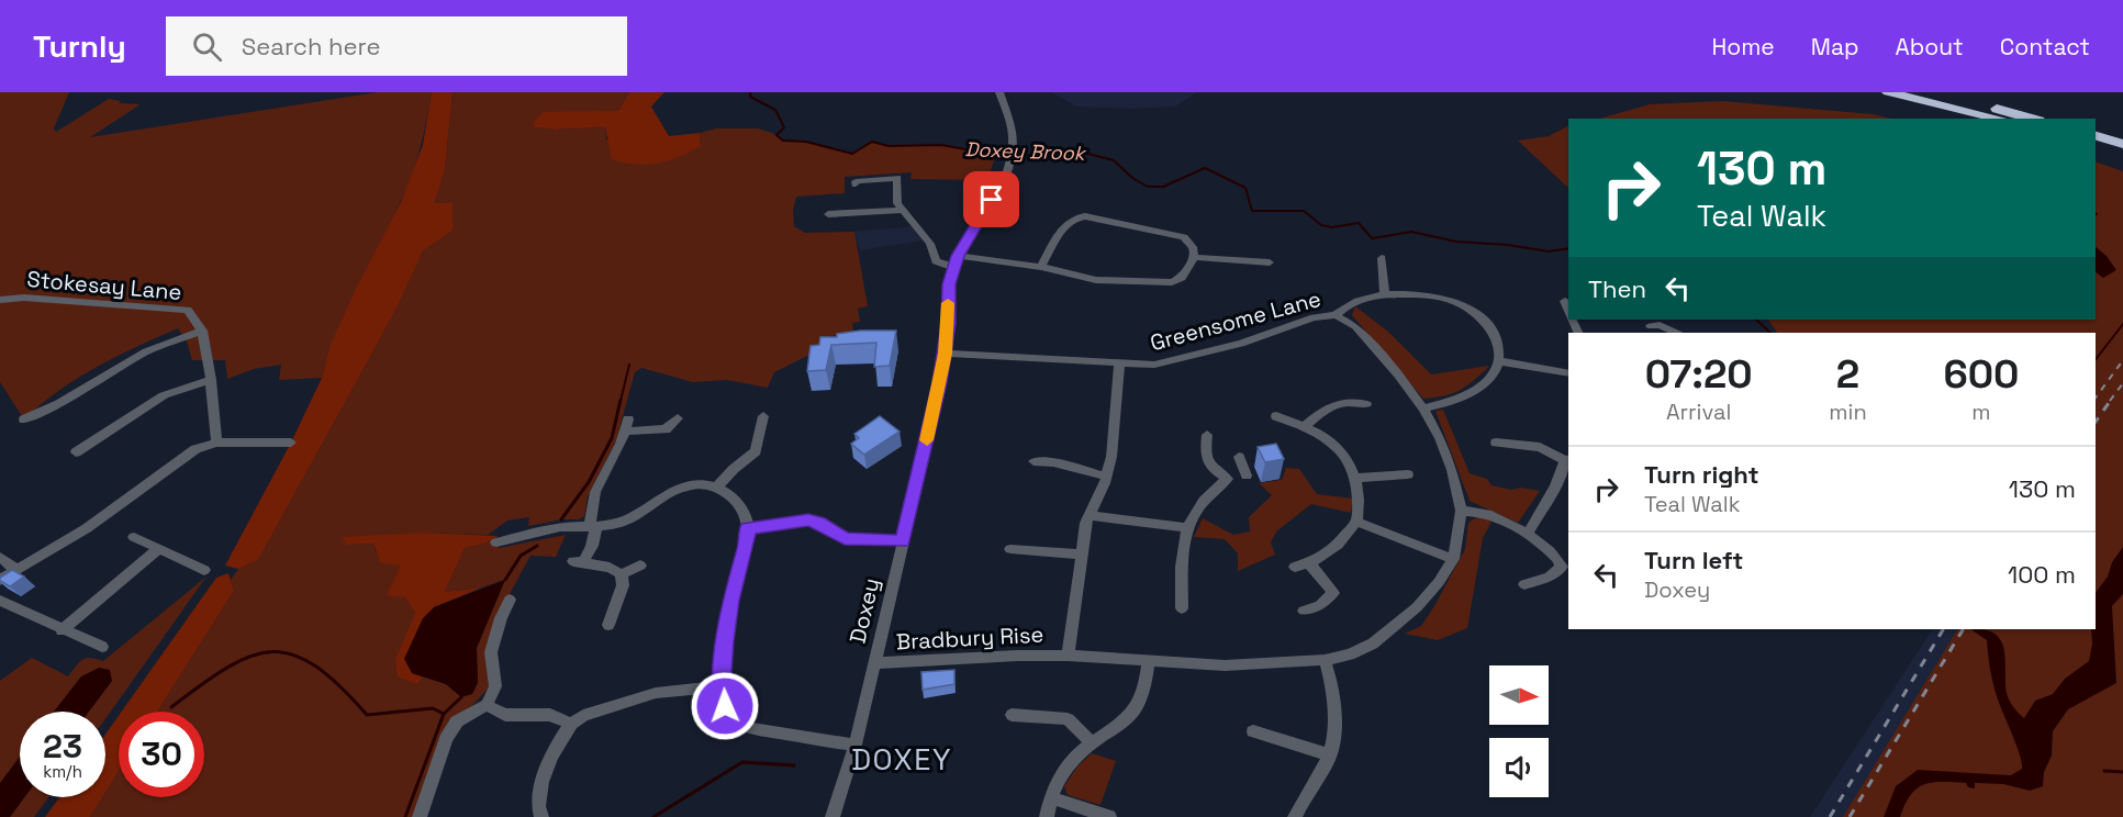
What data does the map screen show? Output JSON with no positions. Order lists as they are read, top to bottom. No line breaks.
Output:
{"streets":{"street":["Stokesay Lane","Greensome Lane","Doxey","Bradbury Rise"]},"crossings":[["Greensome Lane","Doxey"],["Greensome Lane","Bradbury Rise"],["Doxey","Bradbury Rise"]],"districts":["DOXEY"],"water":["Doxey Brook"],"north":"right","page":{"header":"Turnly","search":"Search here","nav":["Home","Map","About","Contact"],"turn":["130 m","Teal Walk"],"then":"Then","eta":["07:20","Arrival","2","min","600","m"],"list":[{"name":"Turn right","note":"Teal Walk","value":"130 m"},{"name":"Turn left","note":"Doxey","value":"100 m"}],"speed":"23 km/h","limit":"30"}}
